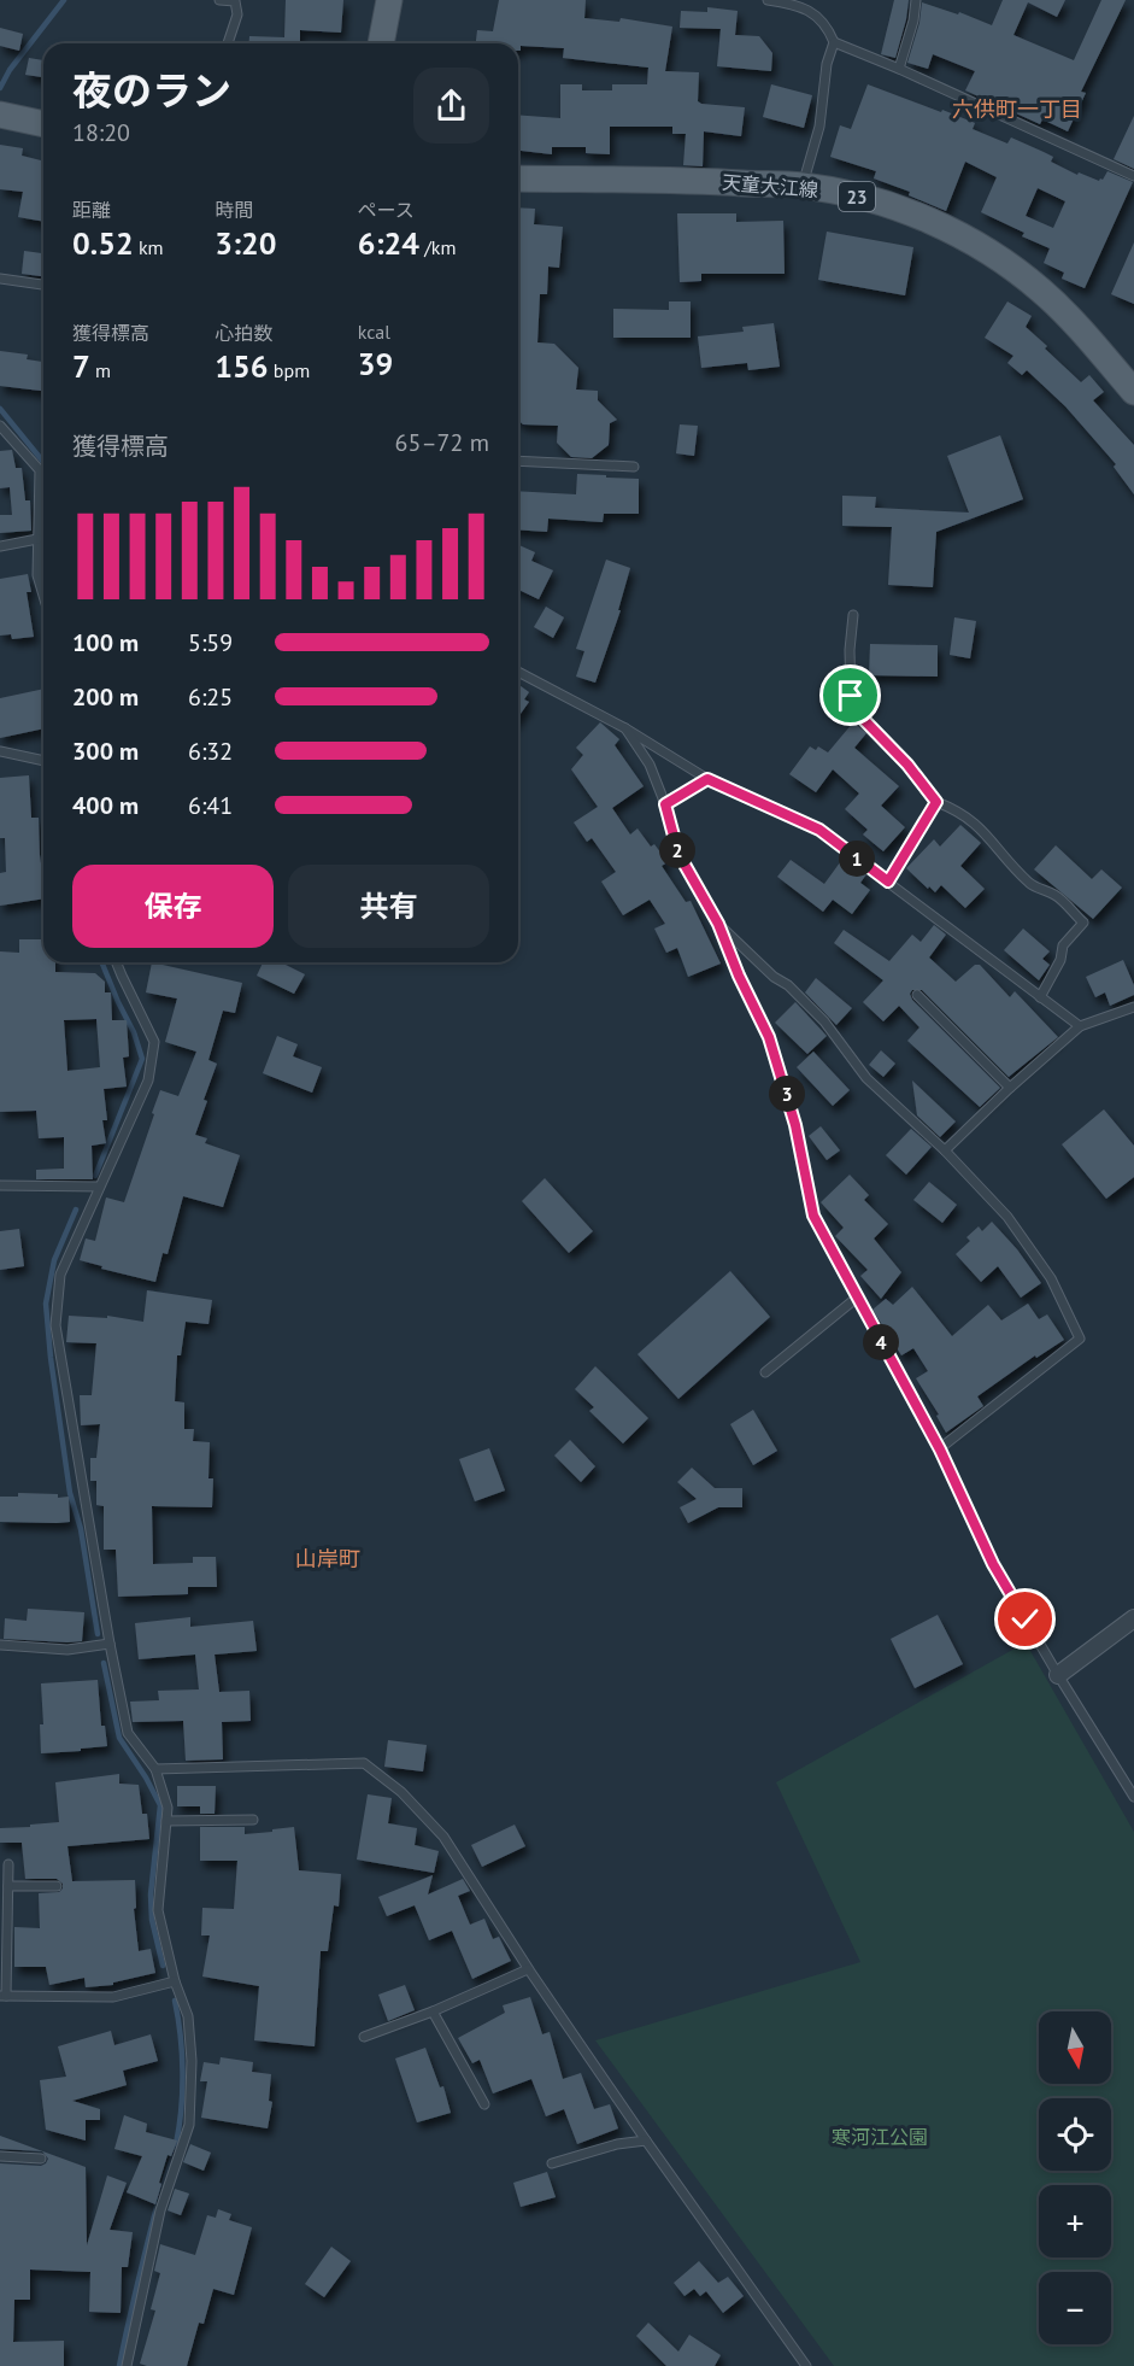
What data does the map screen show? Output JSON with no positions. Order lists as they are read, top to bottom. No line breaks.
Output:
{"streets":{"main road":["天童大江線","23"]},"districts":["六供町一丁目","山岸町"],"parks":["寒河江公園"],"north":"bottom","page":{"heading":["夜のラン","18:20"],"stats":[["距離","0.52 km"],["時間","3:20"],["ペース","6:24 /km"],["獲得標高","7 m"],["心拍数","156 bpm"],["kcal","39"]],"chart":["獲得標高","65–72 m"],"list":[{"name":"100 m","note":"5:59"},{"name":"200 m","note":"6:25"},{"name":"300 m","note":"6:32"},{"name":"400 m","note":"6:41"}],"pins":["2","1","3","4"],"buttons":["保存","共有"],"map_buttons":["+","−"]}}
